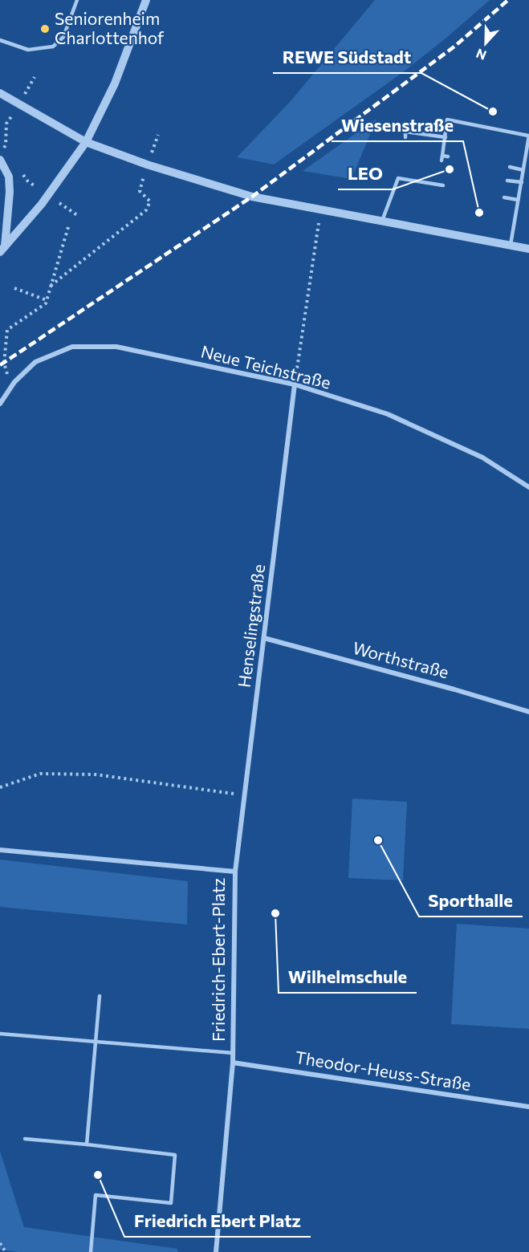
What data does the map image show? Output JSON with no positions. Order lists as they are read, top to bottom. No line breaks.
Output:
{"streets":{"street":["Neue Teichstraße","Henselingstraße","Worthstraße","Friedrich-Ebert-Platz","Theodor-Heuss-Straße"]},"crossings":[["Neue Teichstraße","Henselingstraße"],["Henselingstraße","Worthstraße"],["Henselingstraße","Friedrich-Ebert-Platz"],["Friedrich-Ebert-Platz","Theodor-Heuss-Straße"]],"places":["Seniorenheim Charlottenhof","REWE Südstadt","LEO","Wiesenstraße","Sporthalle","Wilhelmschule","Friedrich Ebert Platz"],"north":"bottom"}
